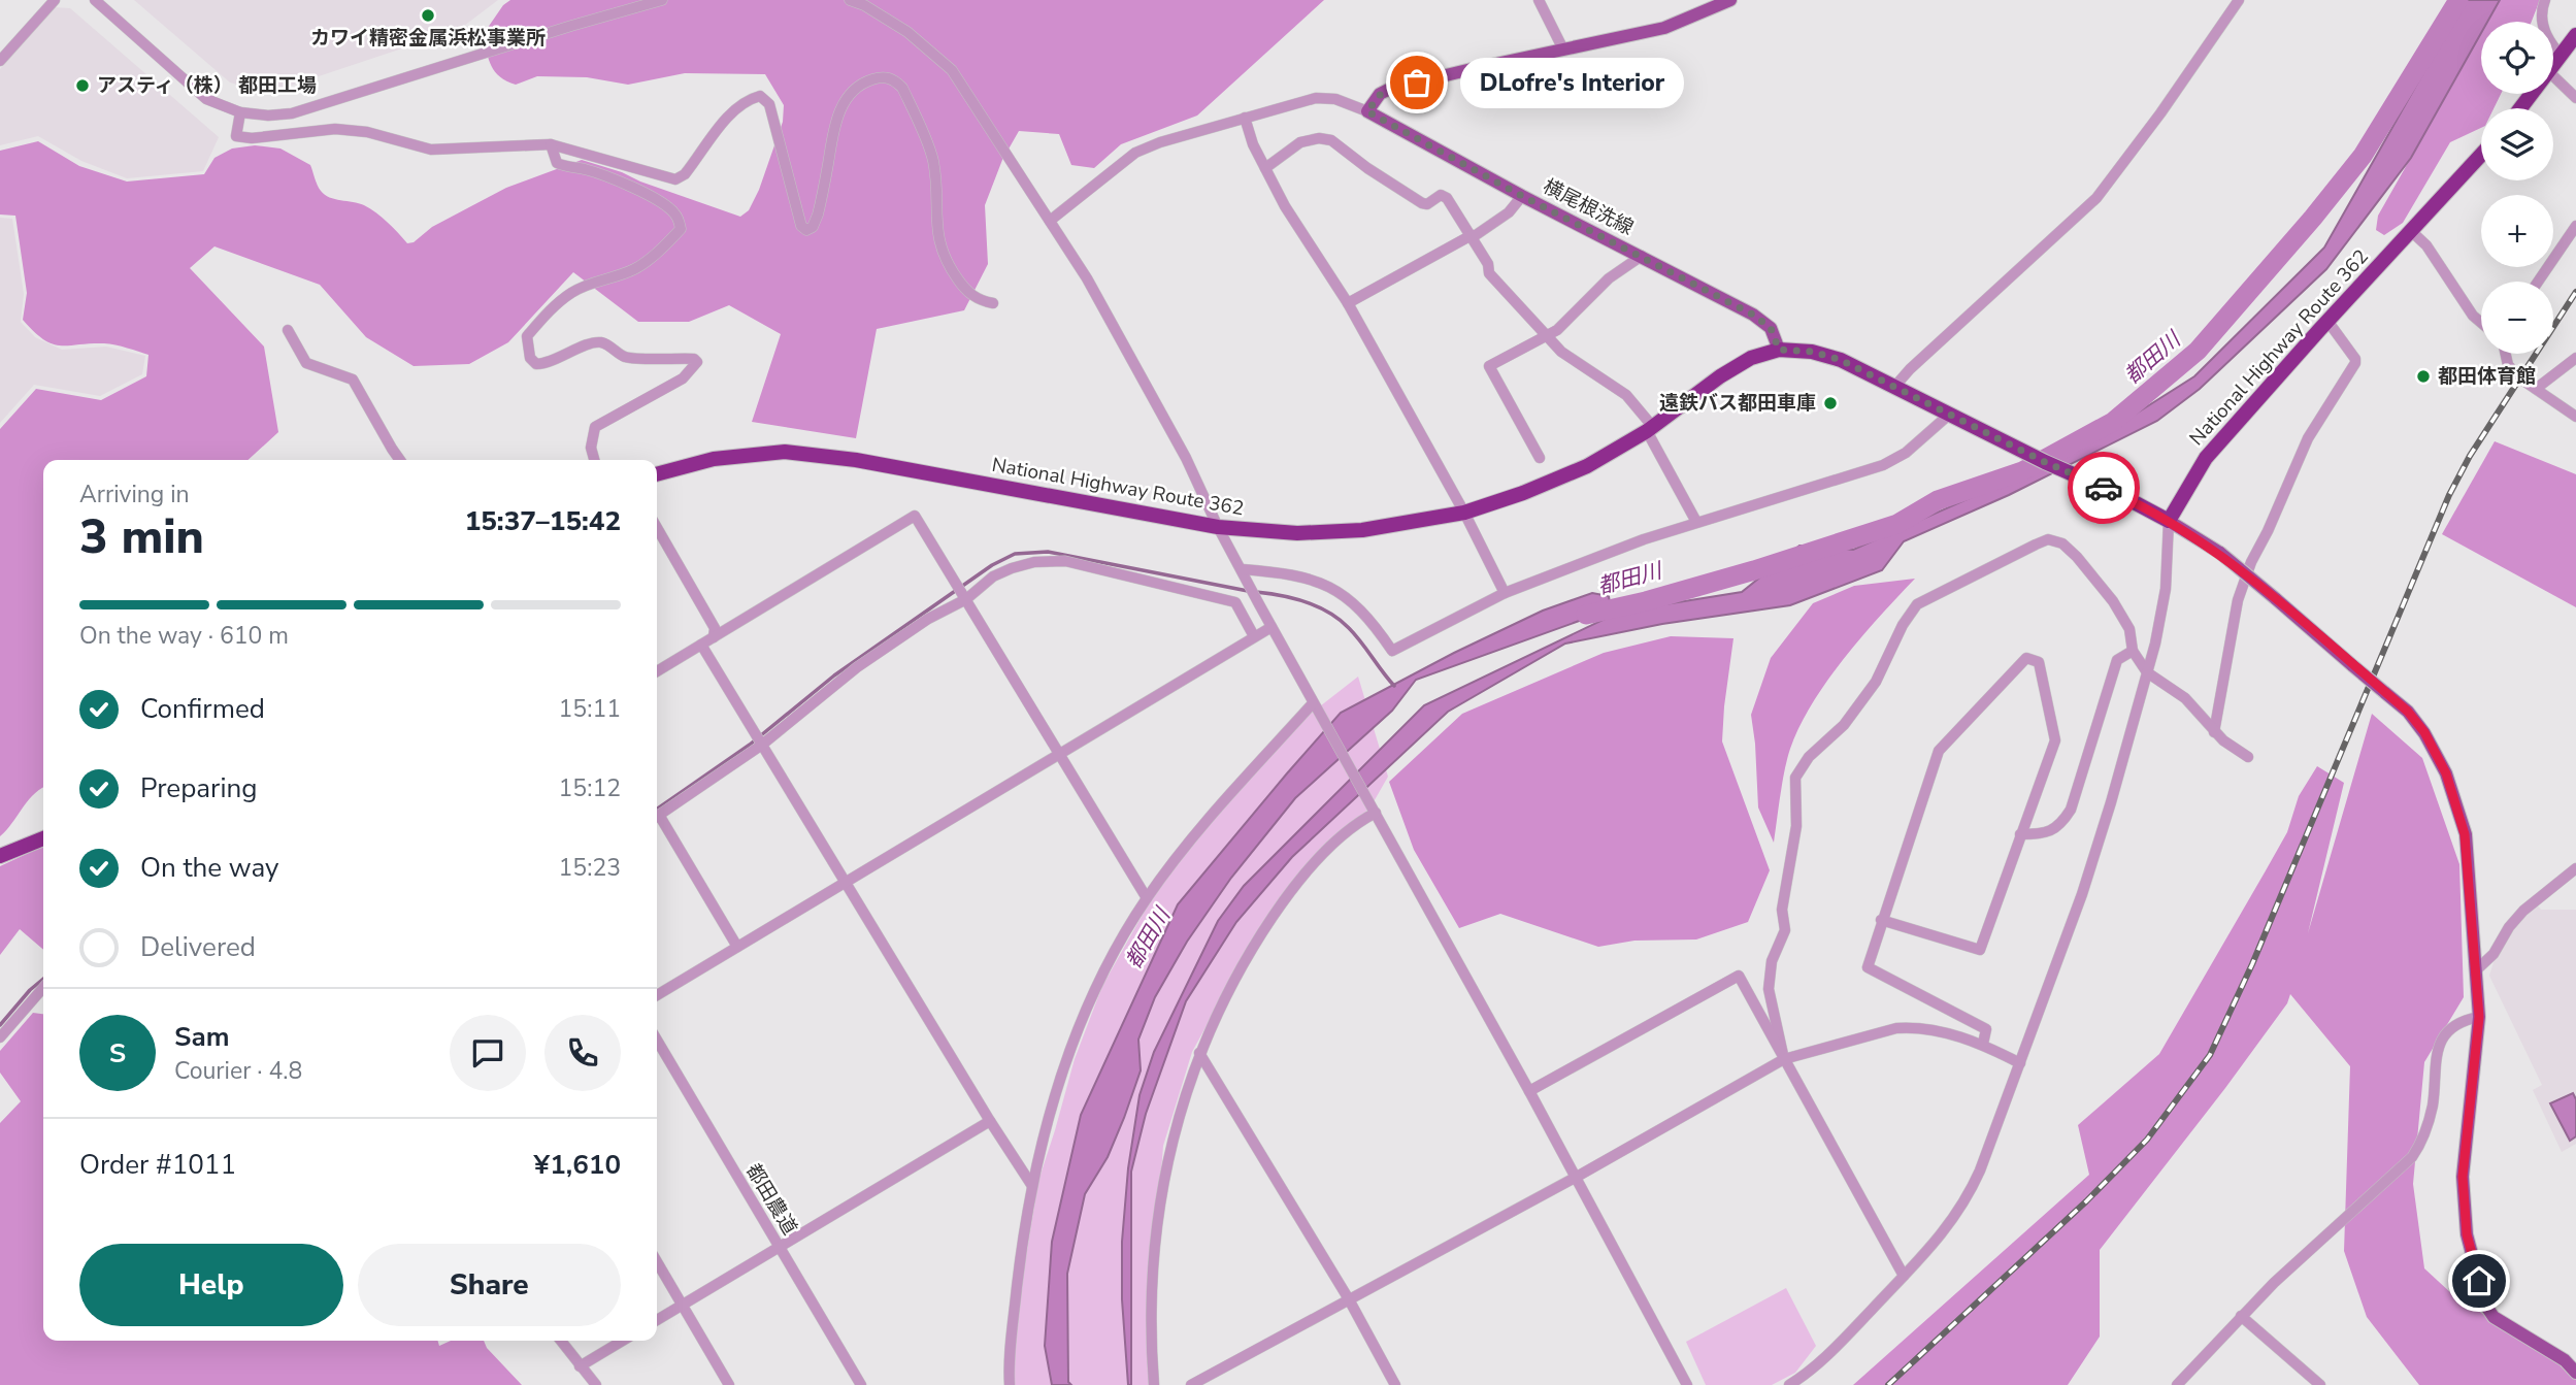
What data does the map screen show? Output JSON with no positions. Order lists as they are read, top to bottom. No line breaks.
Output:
{"streets":{"highway":["National Highway Route 362"],"main road":["横尾根洗線"],"street":["都田農道"]},"crossings":[["横尾根洗線","National Highway Route 362"]],"water":["都田川"],"places":["カワイ精密金属浜松事業所","DLofre's Interior","アスティ（株） 都田工場","都田体育館","遠鉄バス都田車庫"],"page":{"map_buttons":["+","−"],"bubble":"DLofre's Interior","heading":["3 min","Arriving in","15:37–15:42"],"panel":["Sam","Courier · 4.8","Order #1011","¥1,610"],"bar":"On the way · 610 m","list":[["Confirmed","15:11"],["Preparing","15:12"],["On the way","15:23"],"Delivered"],"round":"S","buttons":["Help","Share"]}}
